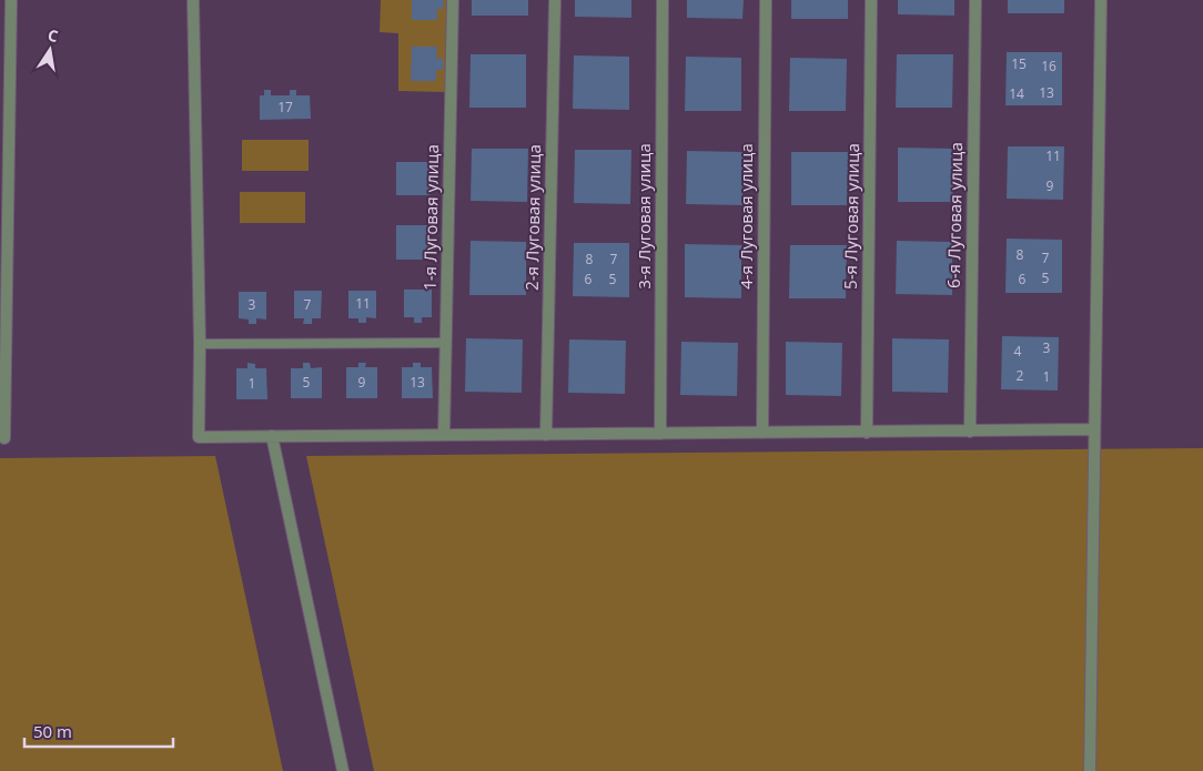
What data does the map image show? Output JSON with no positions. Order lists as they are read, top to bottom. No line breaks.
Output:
{"streets":{"street":["6-я Луговая улица","3-я Луговая улица","4-я Луговая улица","5-я Луговая улица","1-я Луговая улица","2-я Луговая улица"]},"house_numbers":["15","16","13","14","17","11","9","8","7","8","7","5","6","5","6","11","3","7","3","4","2","1","5","9","13","1"],"scale_bar":"50 m","north":"top"}
